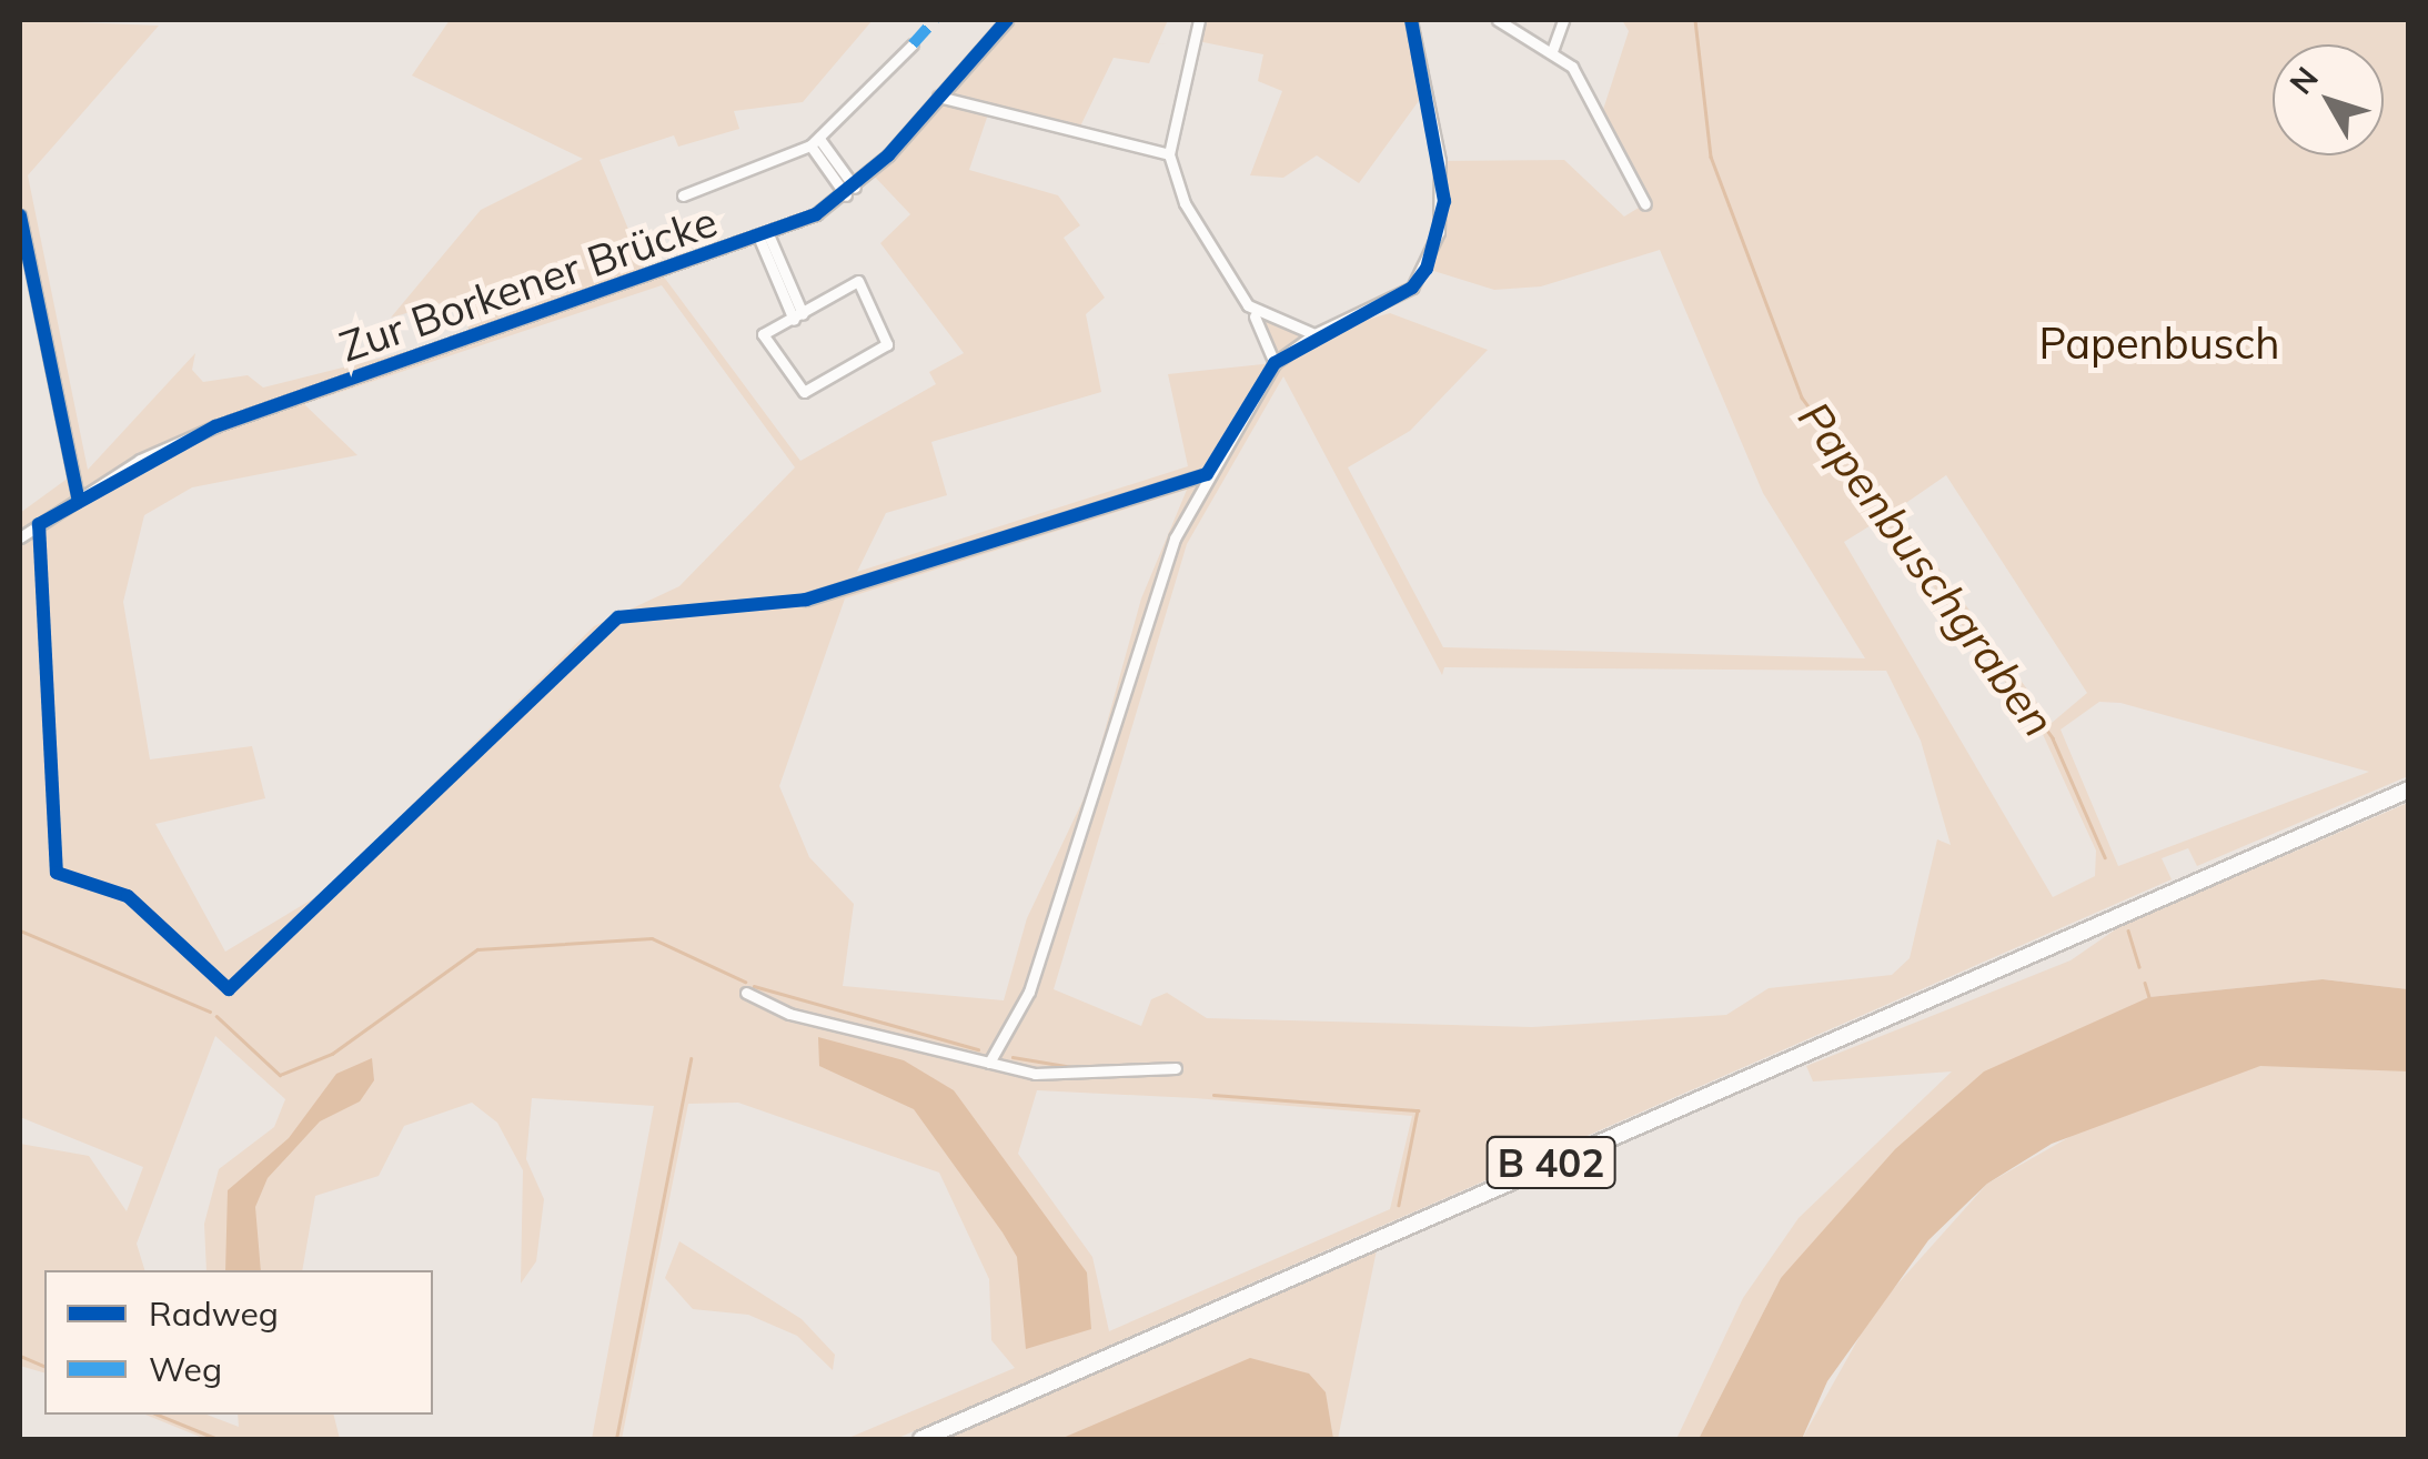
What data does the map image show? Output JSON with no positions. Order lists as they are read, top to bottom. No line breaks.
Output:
{"streets":{"main road":["B 402"],"street":["Zur Borkener Brücke"]},"water":["Papenbuschgraben"],"parks":["Papenbusch"],"legend":["Radweg","Weg"],"north":"top left"}
